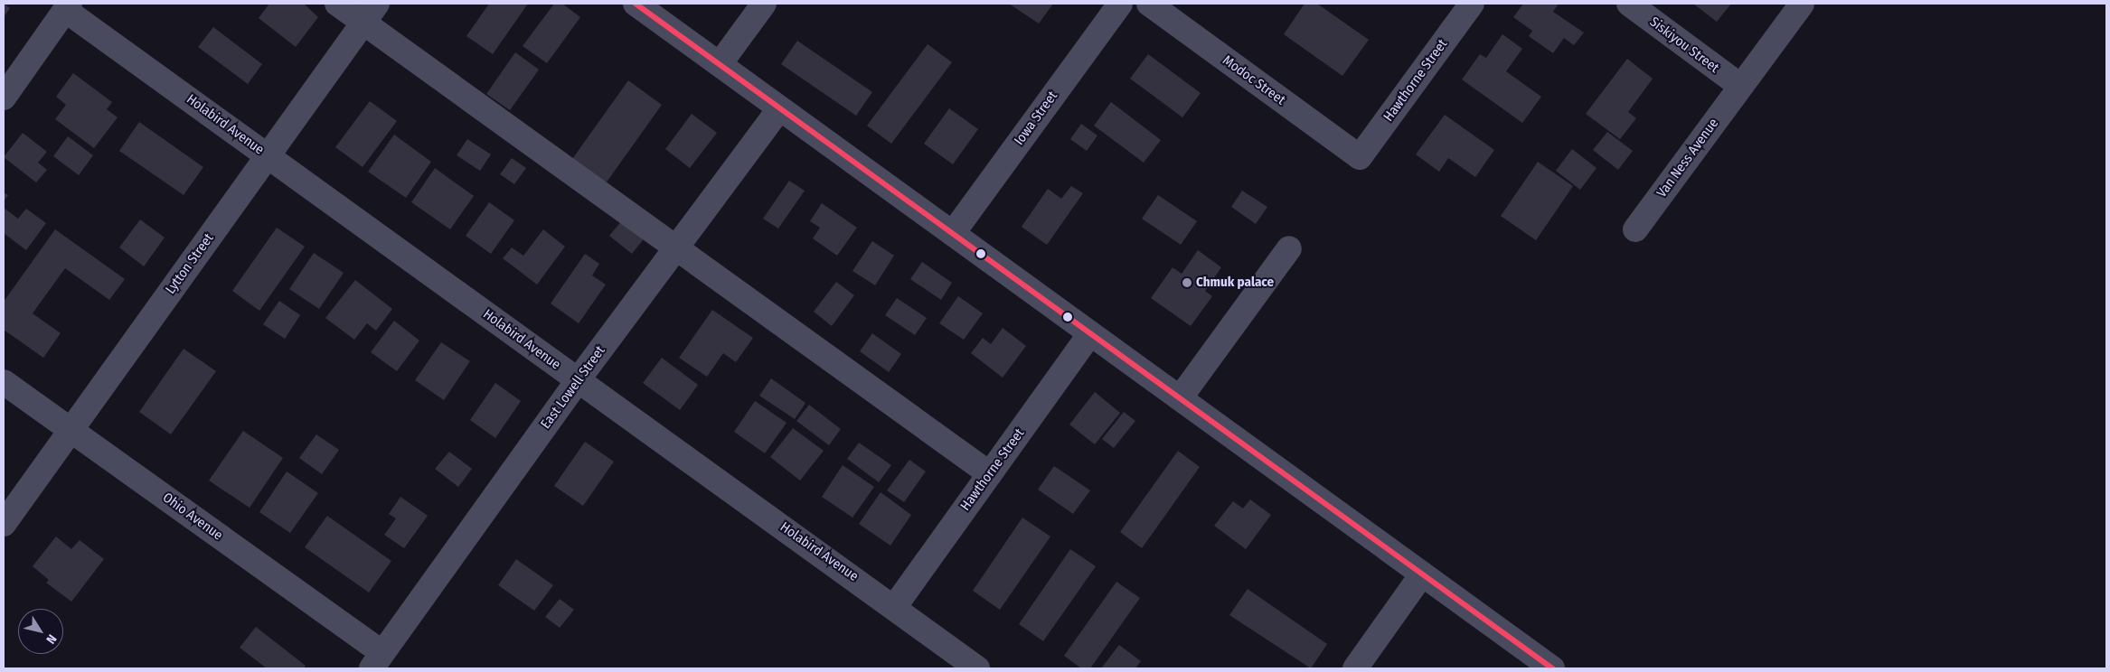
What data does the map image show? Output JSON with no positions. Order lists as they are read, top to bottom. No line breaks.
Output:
{"streets":{"street":["Siskiyou Street","Modoc Street","Hawthorne Street","Iowa Street","Holabird Avenue","Van Ness Avenue","Lytton Street","East Lowell Street","Ohio Avenue"]},"crossings":[["Siskiyou Street","Van Ness Avenue"],["Modoc Street","Hawthorne Street"],["Hawthorne Street","Holabird Avenue"],["Holabird Avenue","Lytton Street"],["Holabird Avenue","East Lowell Street"],["Lytton Street","Ohio Avenue"],["East Lowell Street","Ohio Avenue"]],"places":["Chmuk palace"],"north":"bottom right"}
